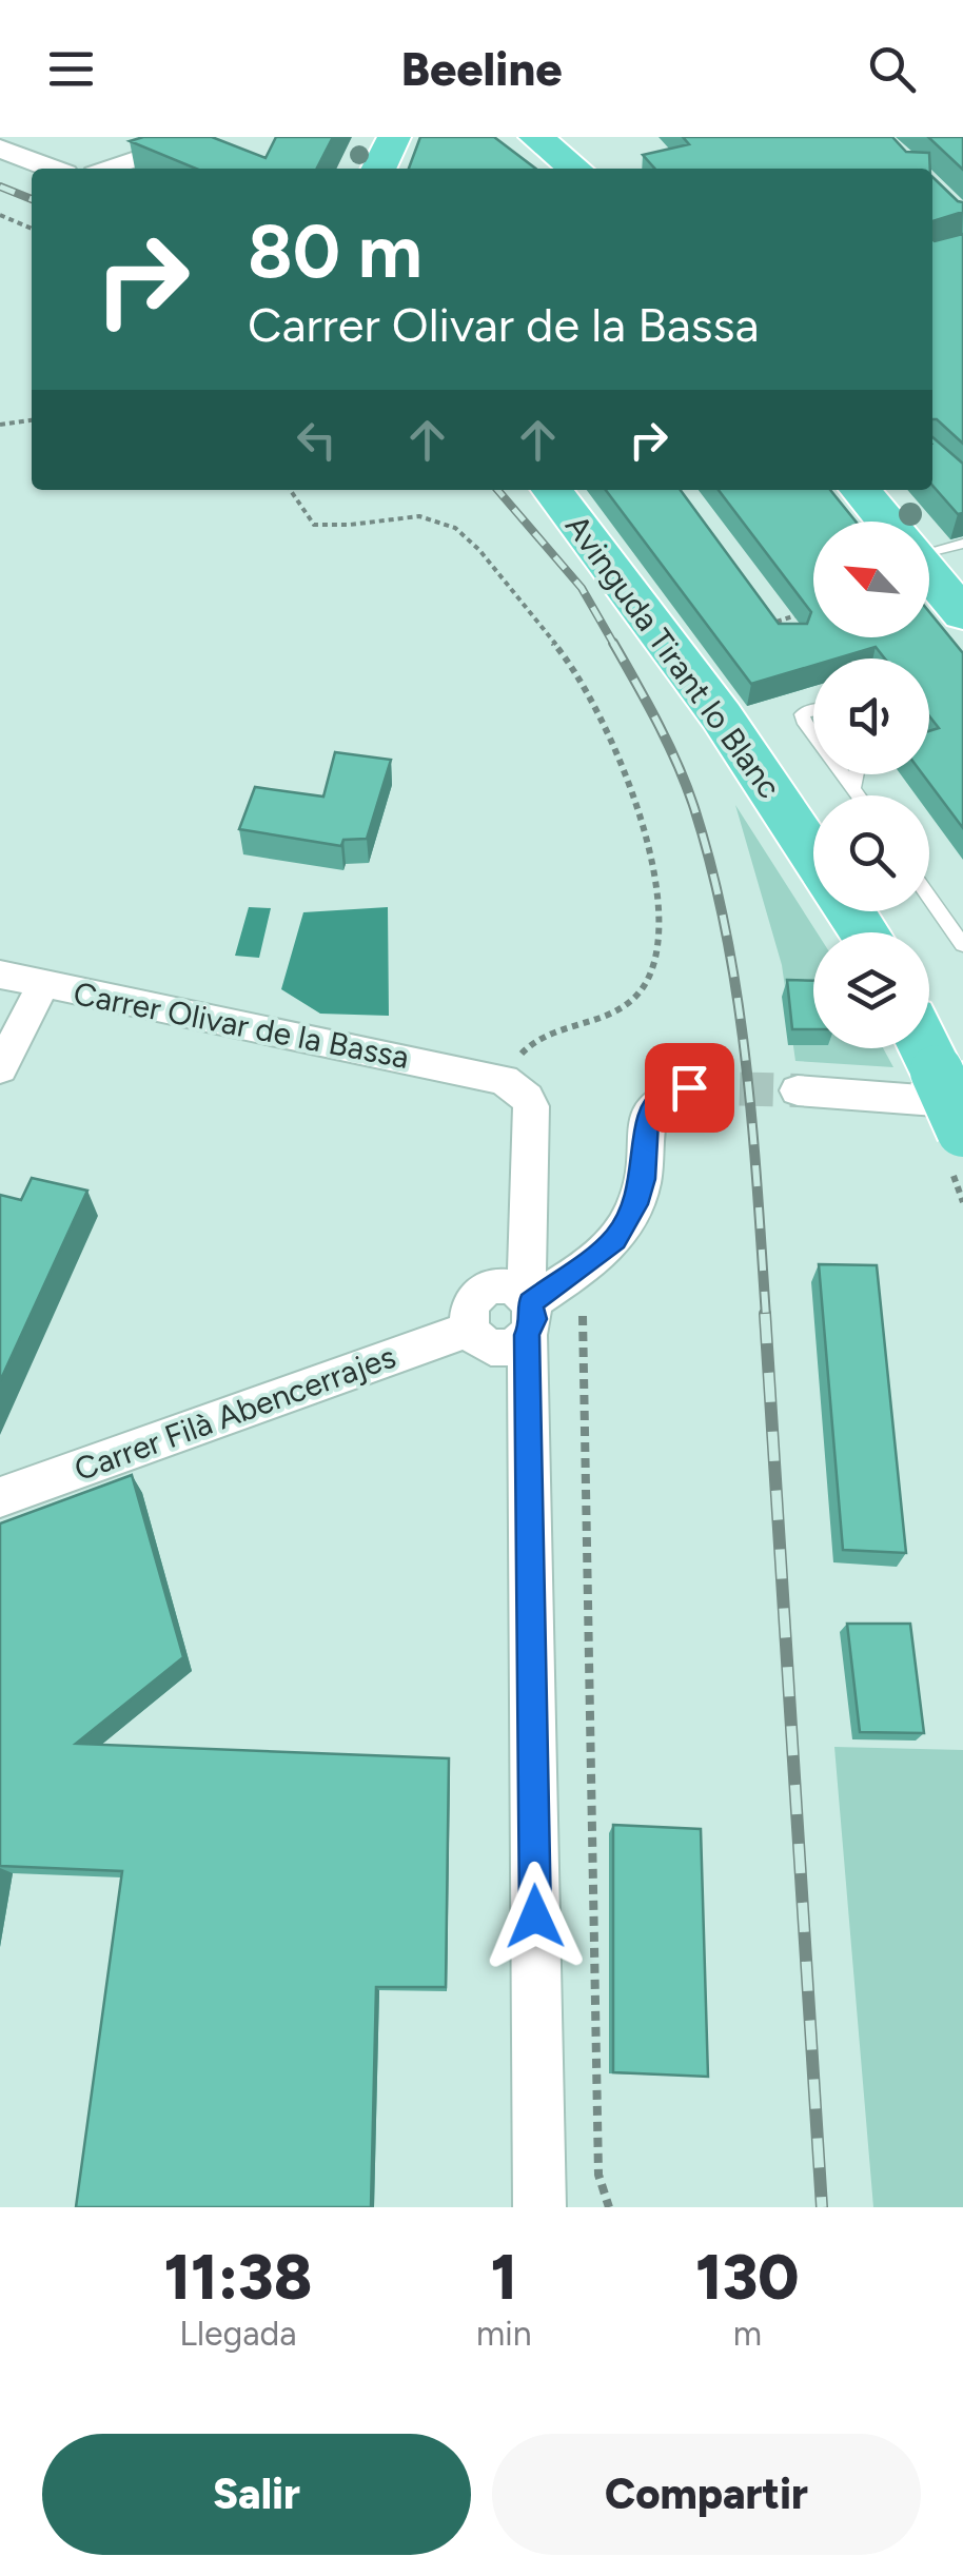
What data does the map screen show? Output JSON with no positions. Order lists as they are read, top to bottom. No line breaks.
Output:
{"streets":{"main road":["Avinguda Tirant lo Blanc"],"street":["Carrer Olivar de la Bassa","Carrer Filà Abencerrajes"]},"north":"top left","page":{"header":"Beeline","turn":["80 m","Carrer Olivar de la Bassa"],"eta":["11:38","Llegada","1","min","130","m"],"buttons":["Salir","Compartir"]}}
